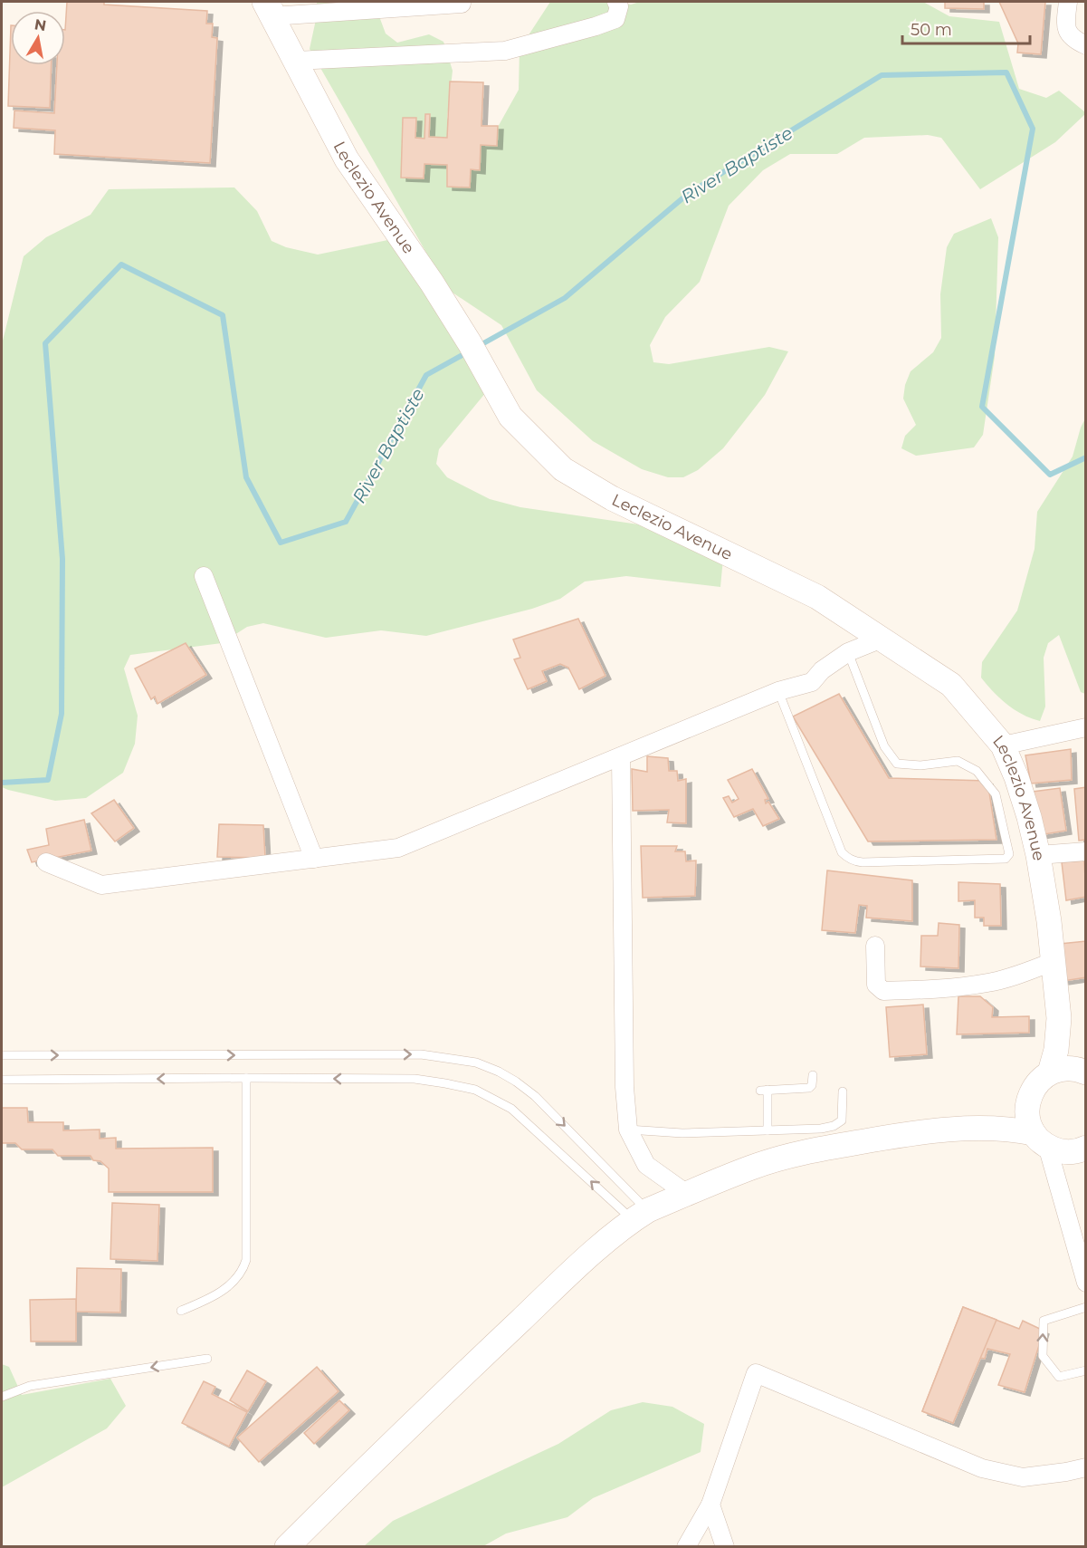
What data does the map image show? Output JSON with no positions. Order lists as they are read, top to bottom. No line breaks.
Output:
{"streets":{"main road":["Leclezio Avenue"]},"water":["River Baptiste"],"scale_bar":"50 m","north":"top"}
